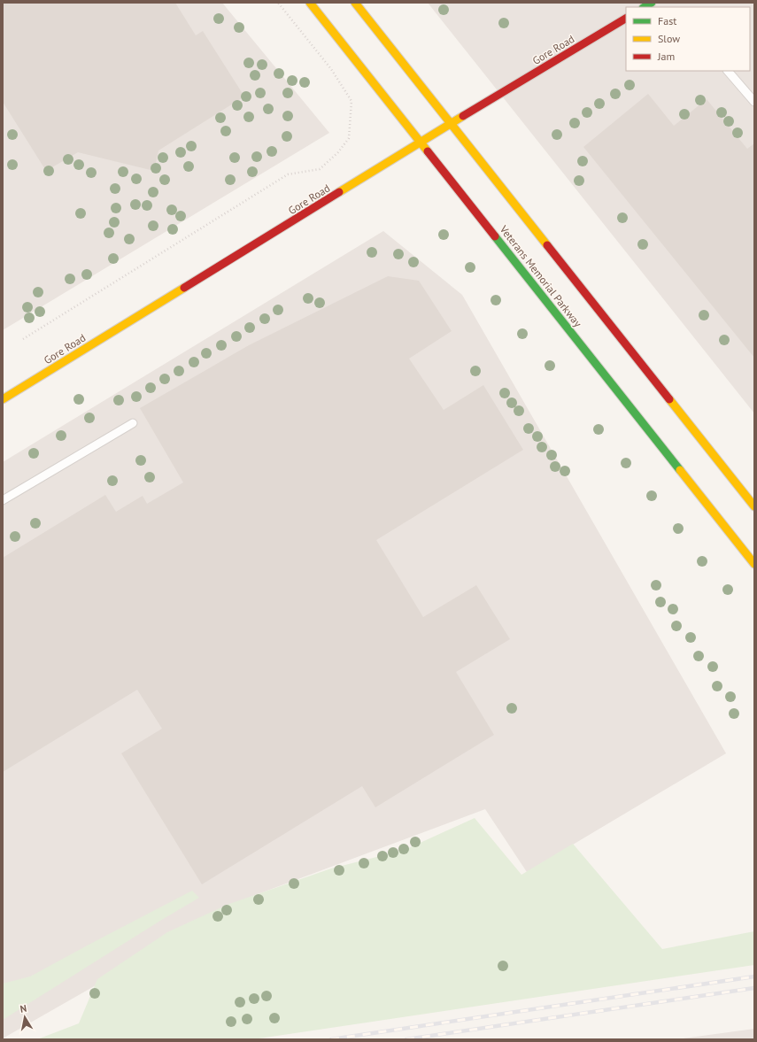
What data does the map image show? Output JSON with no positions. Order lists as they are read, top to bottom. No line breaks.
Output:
{"streets":{"main road":["Gore Road","Veterans Memorial Parkway"]},"crossings":[["Gore Road","Veterans Memorial Parkway"]],"legend":["Fast","Slow","Jam"],"north":"top"}
